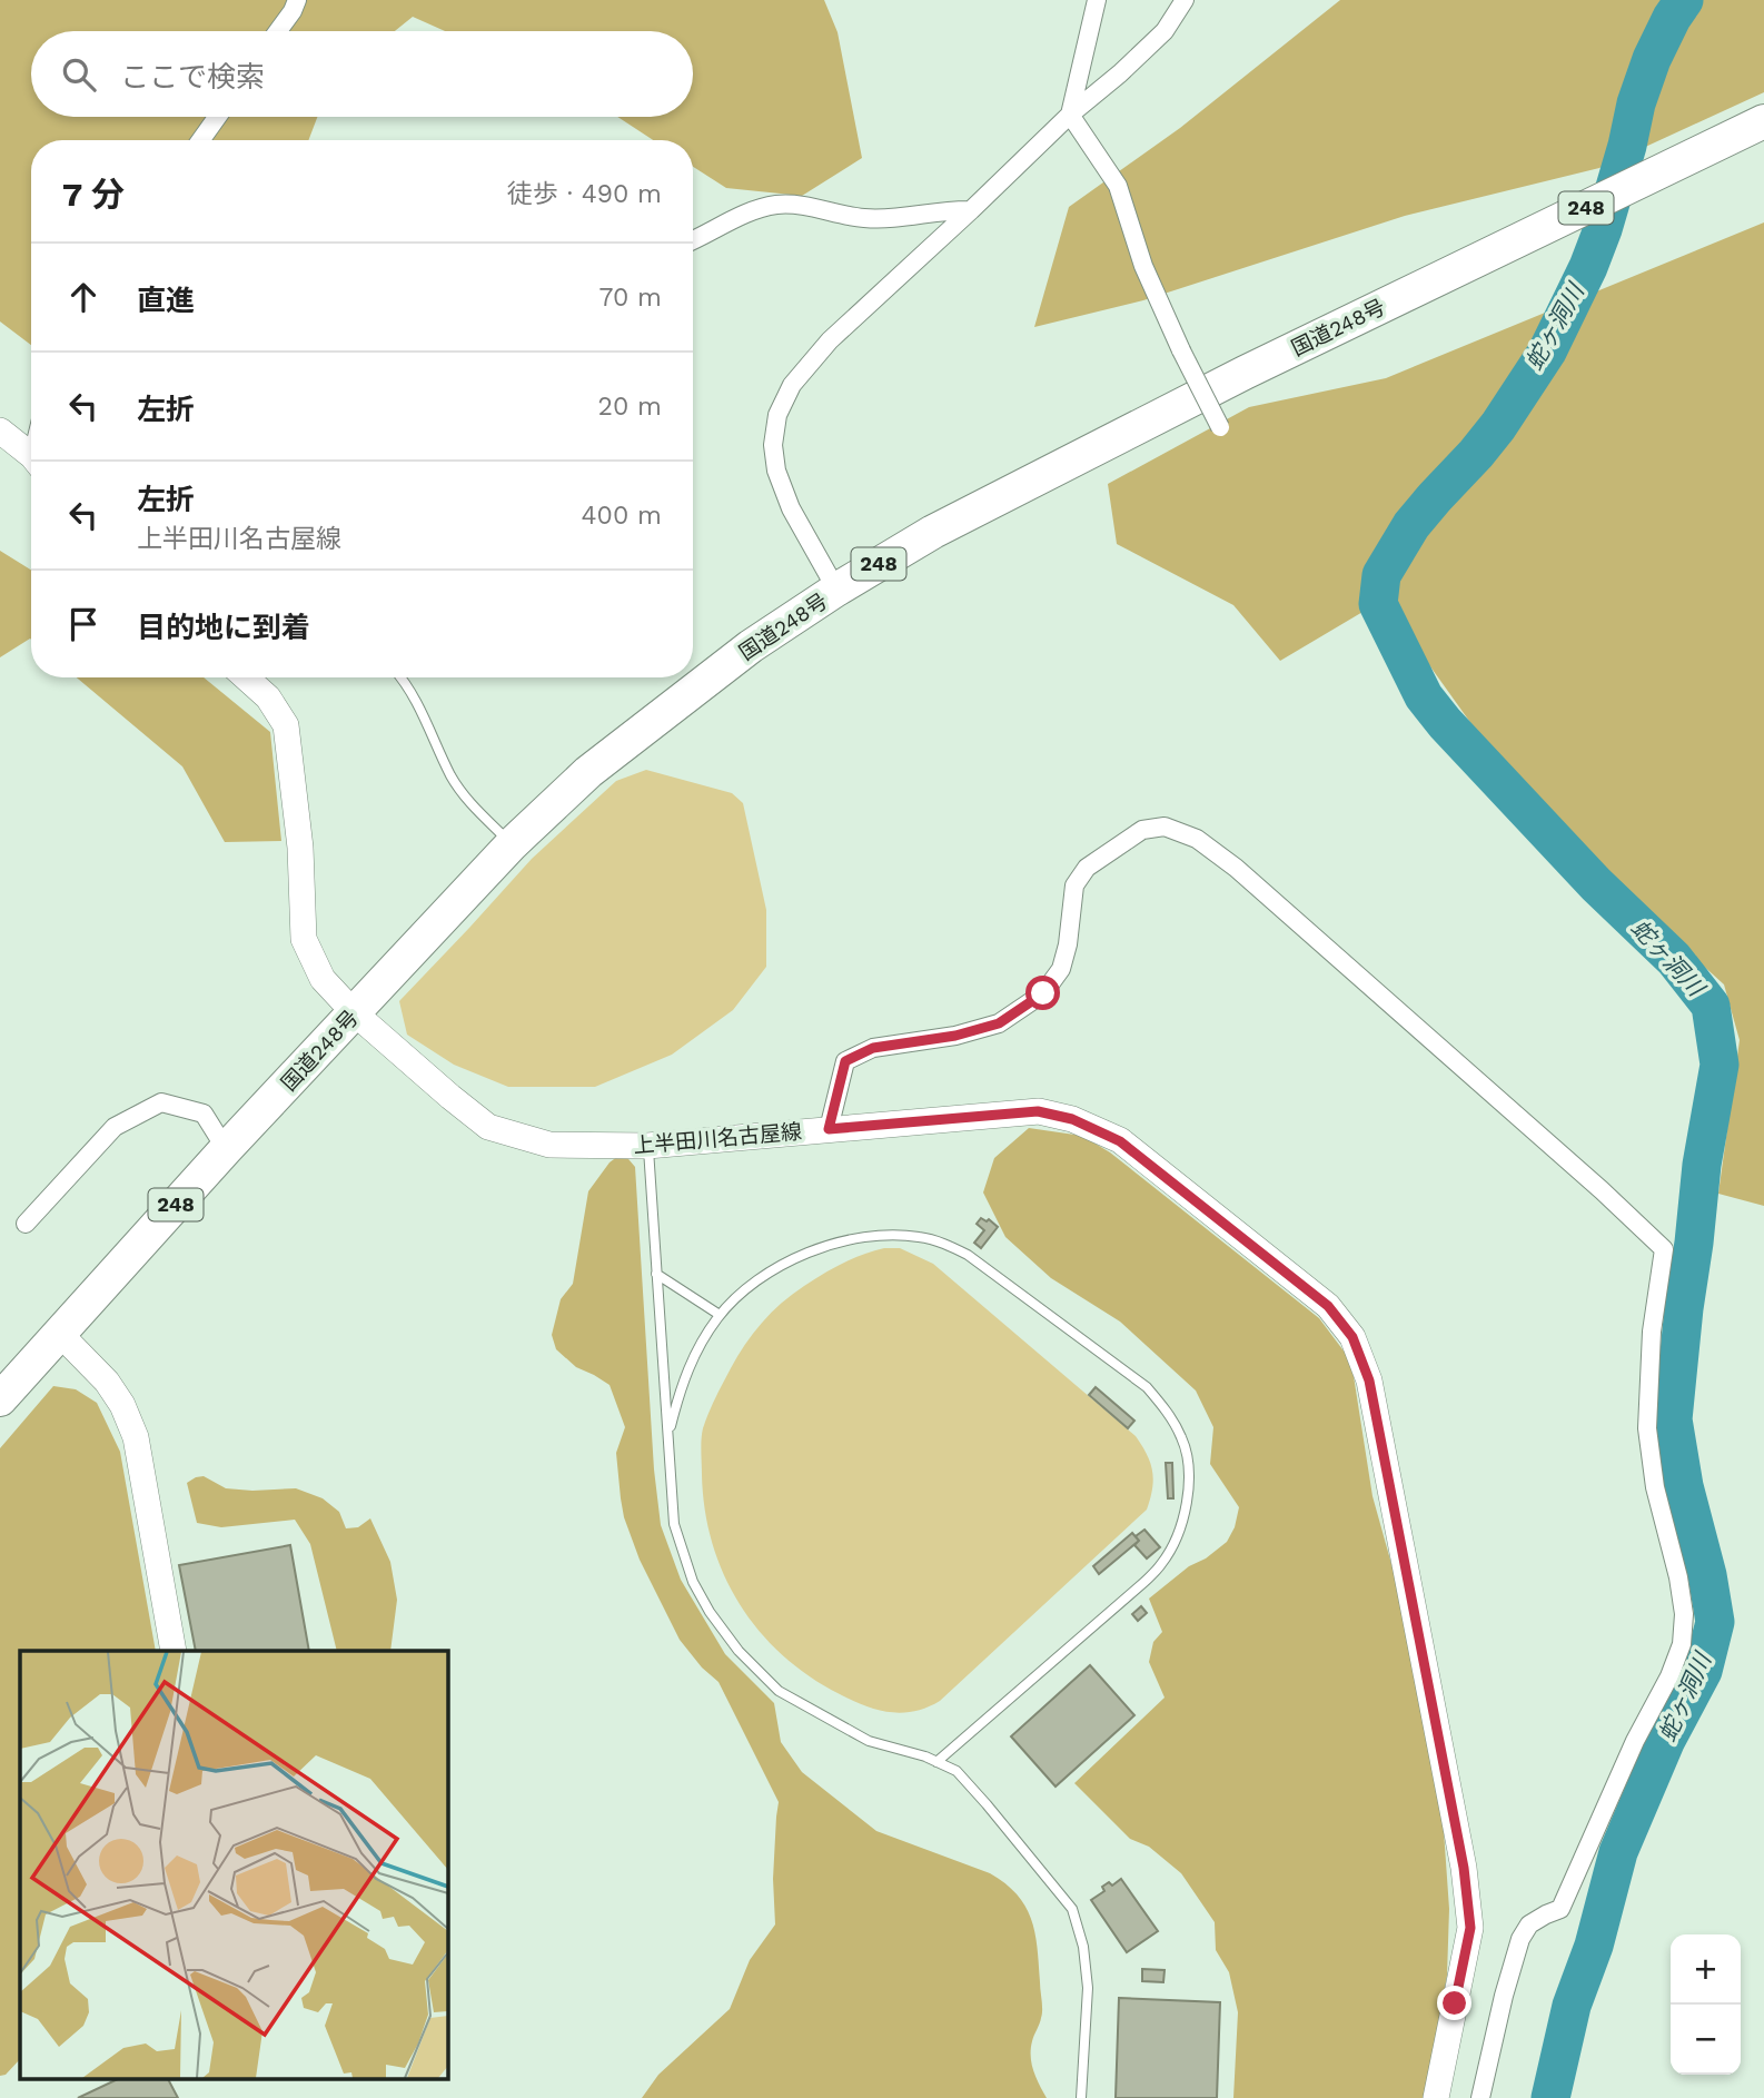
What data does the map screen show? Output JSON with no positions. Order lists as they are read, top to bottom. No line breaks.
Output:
{"streets":{"highway":["248","国道248号"],"main road":["上半田川名古屋線"]},"crossings":[["国道248号","上半田川名古屋線"]],"water":["蛇ヶ洞川"],"page":{"search":"ここで検索","heading":["7 分","徒歩 · 490 m"],"list":[["直進","70 m"],["左折","20 m"],["左折","上半田川名古屋線","400 m"],"目的地に到着"],"map_buttons":["+","−"]}}
